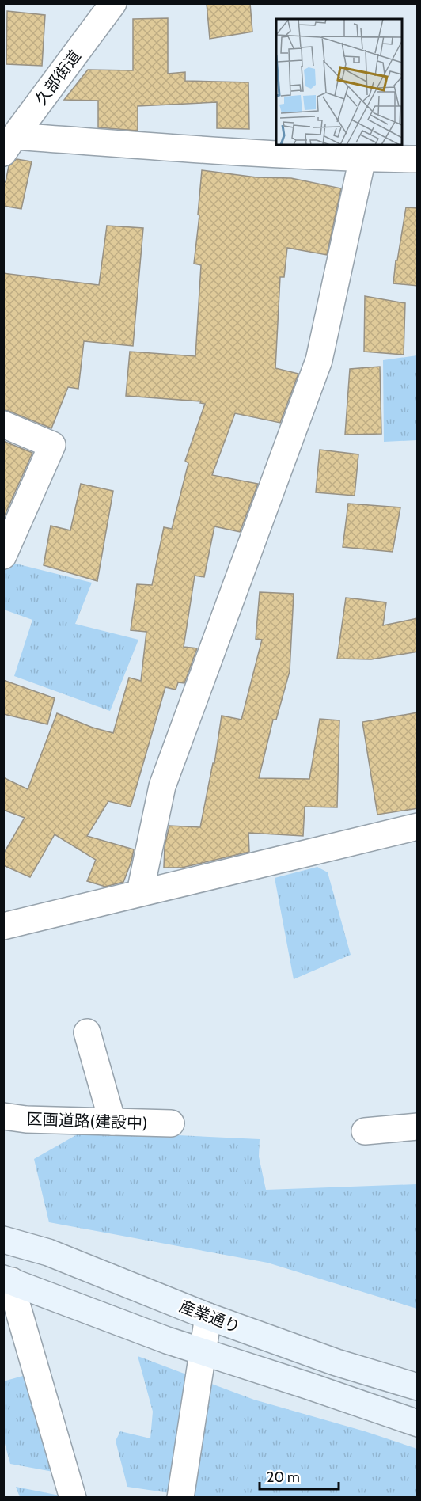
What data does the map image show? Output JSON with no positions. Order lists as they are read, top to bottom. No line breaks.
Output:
{"streets":{"street":["久部街道","区画道路(建設中)","産業通り"]},"scale_bar":"20 m"}
